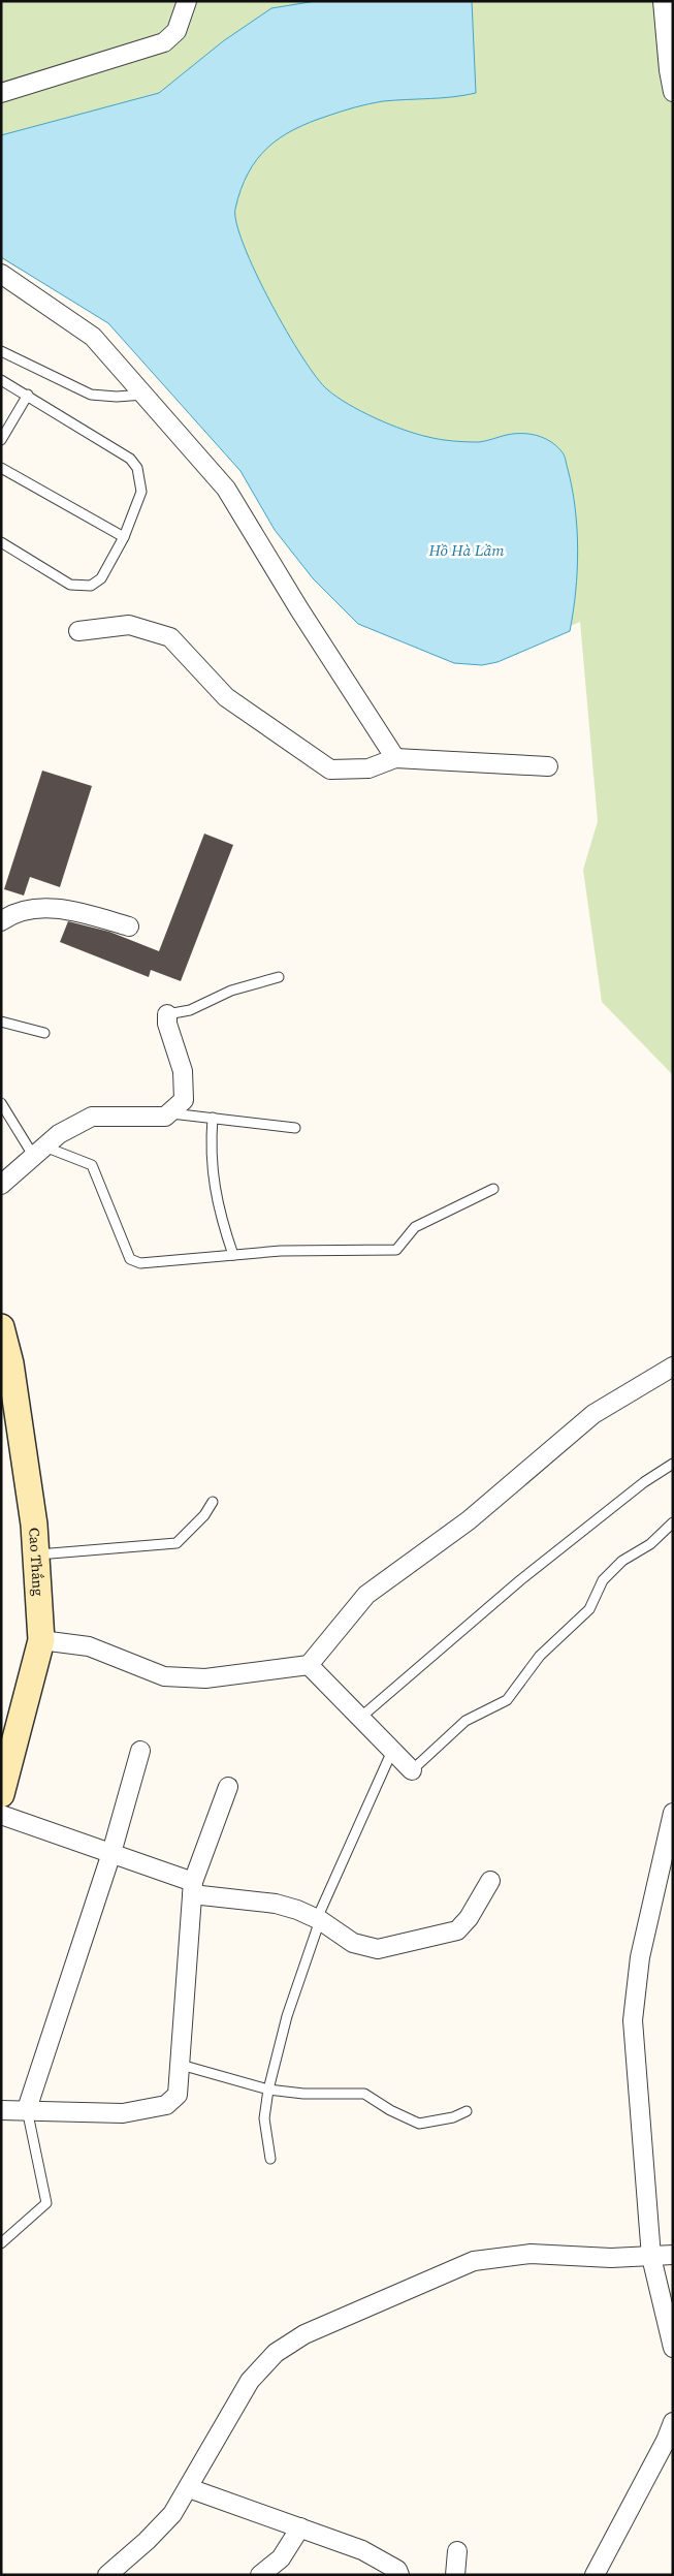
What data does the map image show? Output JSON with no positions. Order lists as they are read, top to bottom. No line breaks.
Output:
{"streets":{"main road":["Cao Thắng"]},"water":["Hồ Hà Lầm"]}
